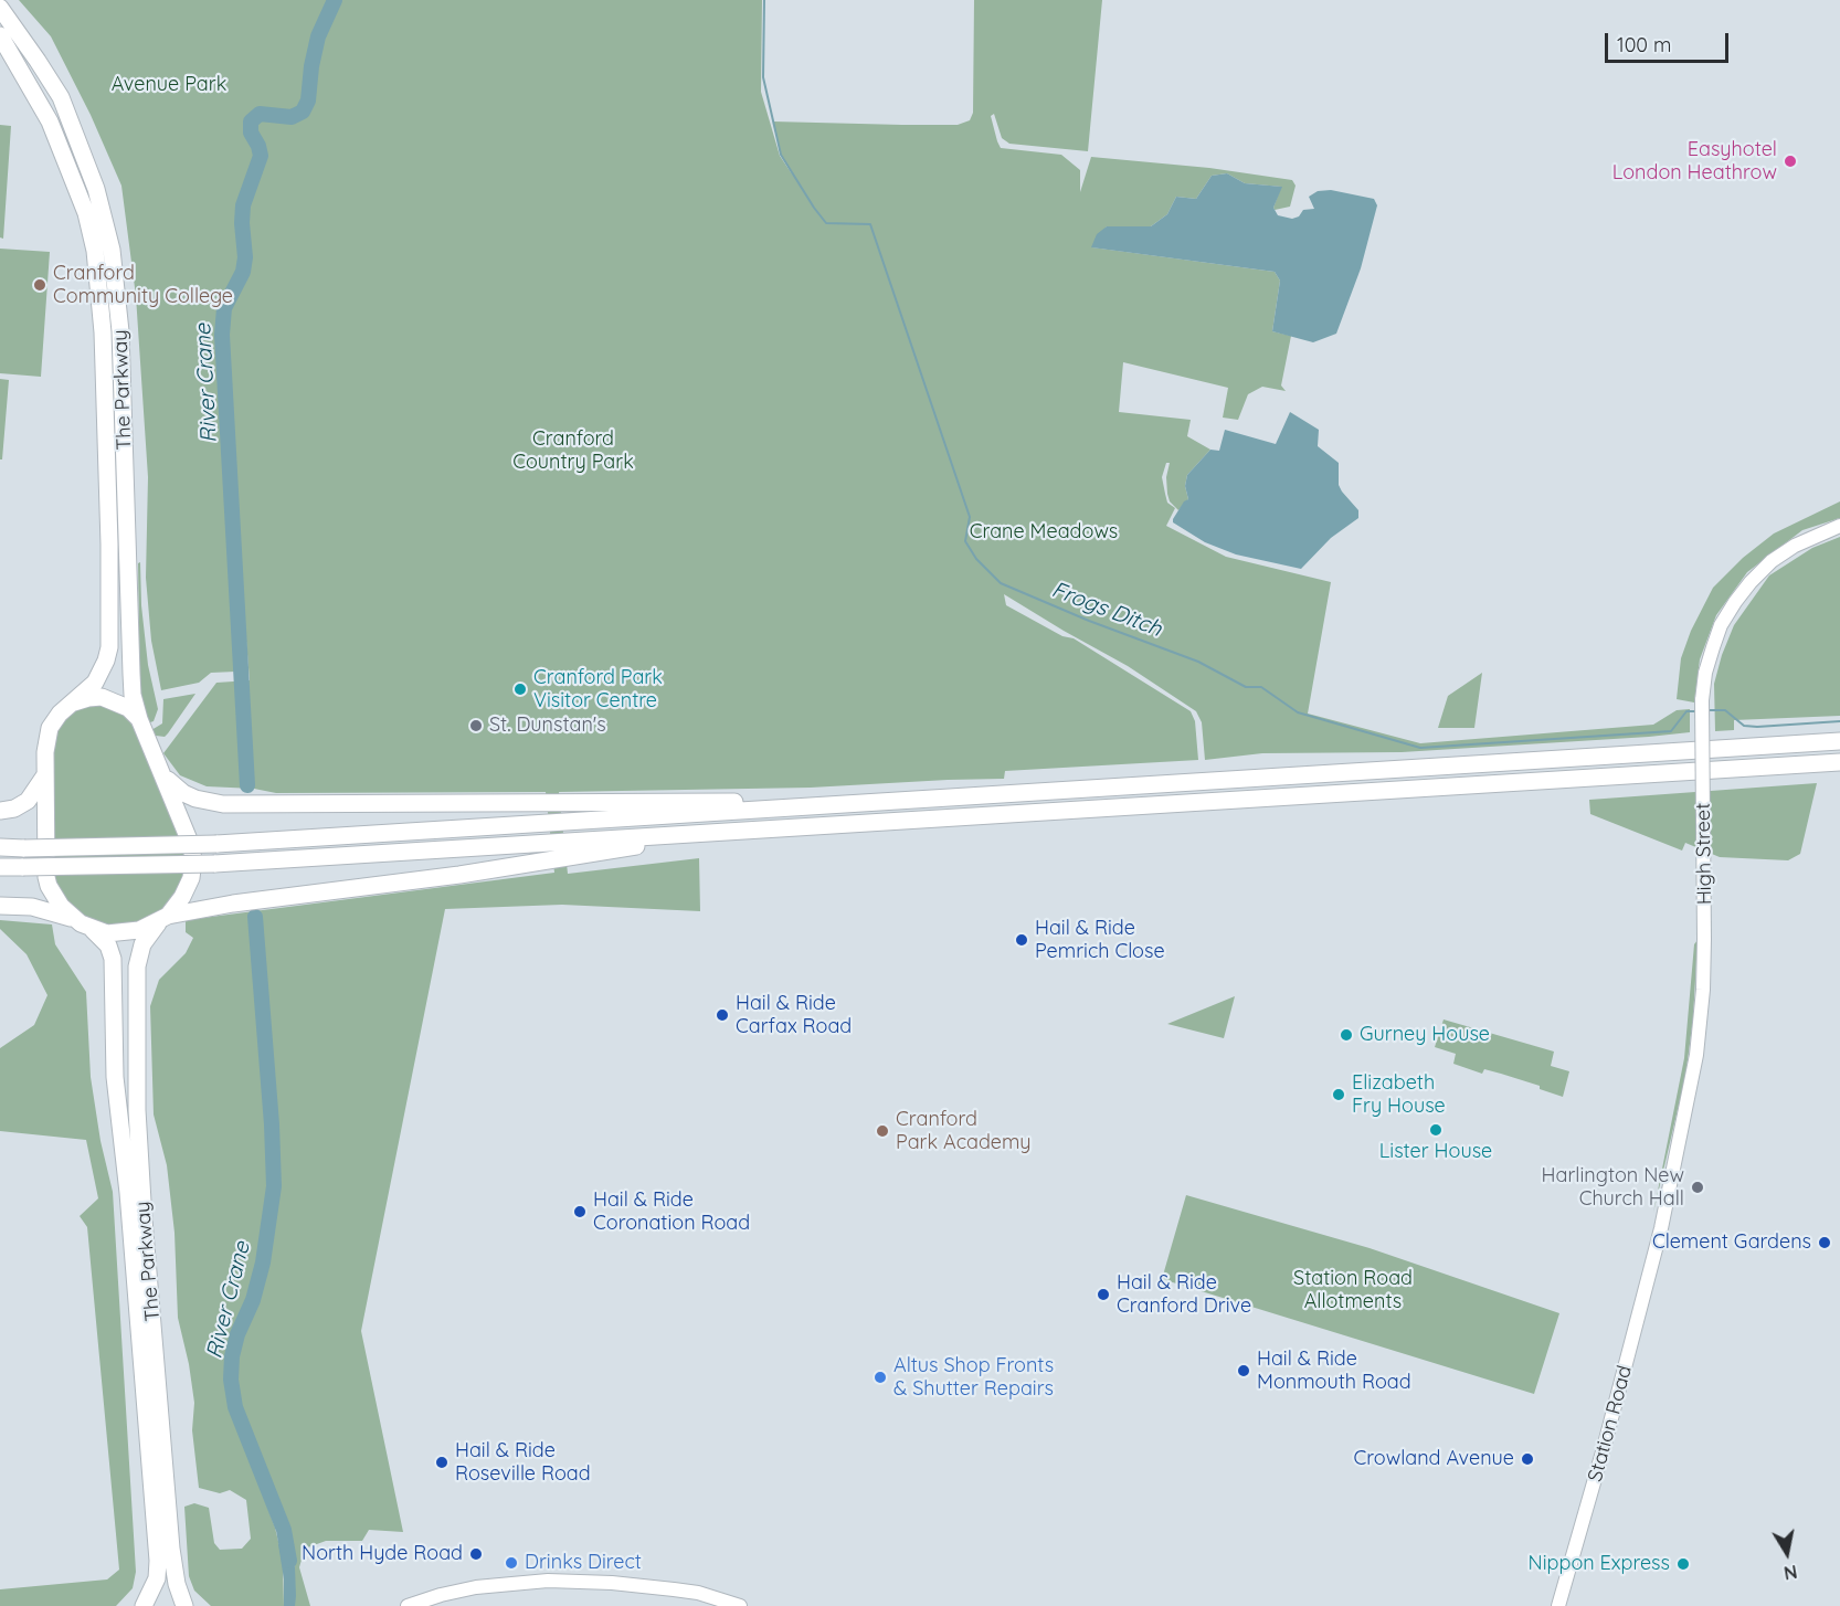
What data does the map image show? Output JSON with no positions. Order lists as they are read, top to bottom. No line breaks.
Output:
{"streets":{"highway":["The Parkway"],"main road":["High Street","Station Road"]},"crossings":[["High Street","Station Road"]],"water":["River Crane","Frogs Ditch"],"parks":["Avenue Park","Cranford Country Park","Crane Meadows","Station Road Allotments"],"places":["Easyhotel London Heathrow","Cranford Community College","Cranford Park Visitor Centre","St. Dunstan's","Hail & Ride Pemrich Close","Hail & Ride Carfax Road","Gurney House","Elizabeth Fry House","Lister House","Cranford Park Academy","Harlington New Church Hall","Hail & Ride Coronation Road","Clement Gardens","Hail & Ride Cranford Drive","Hail & Ride Monmouth Road","Altus Shop Fronts & Shutter Repairs","Crowland Avenue","Hail & Ride Roseville Road","North Hyde Road","Drinks Direct","Nippon Express"],"scale_bar":"100 m","north":"bottom"}
